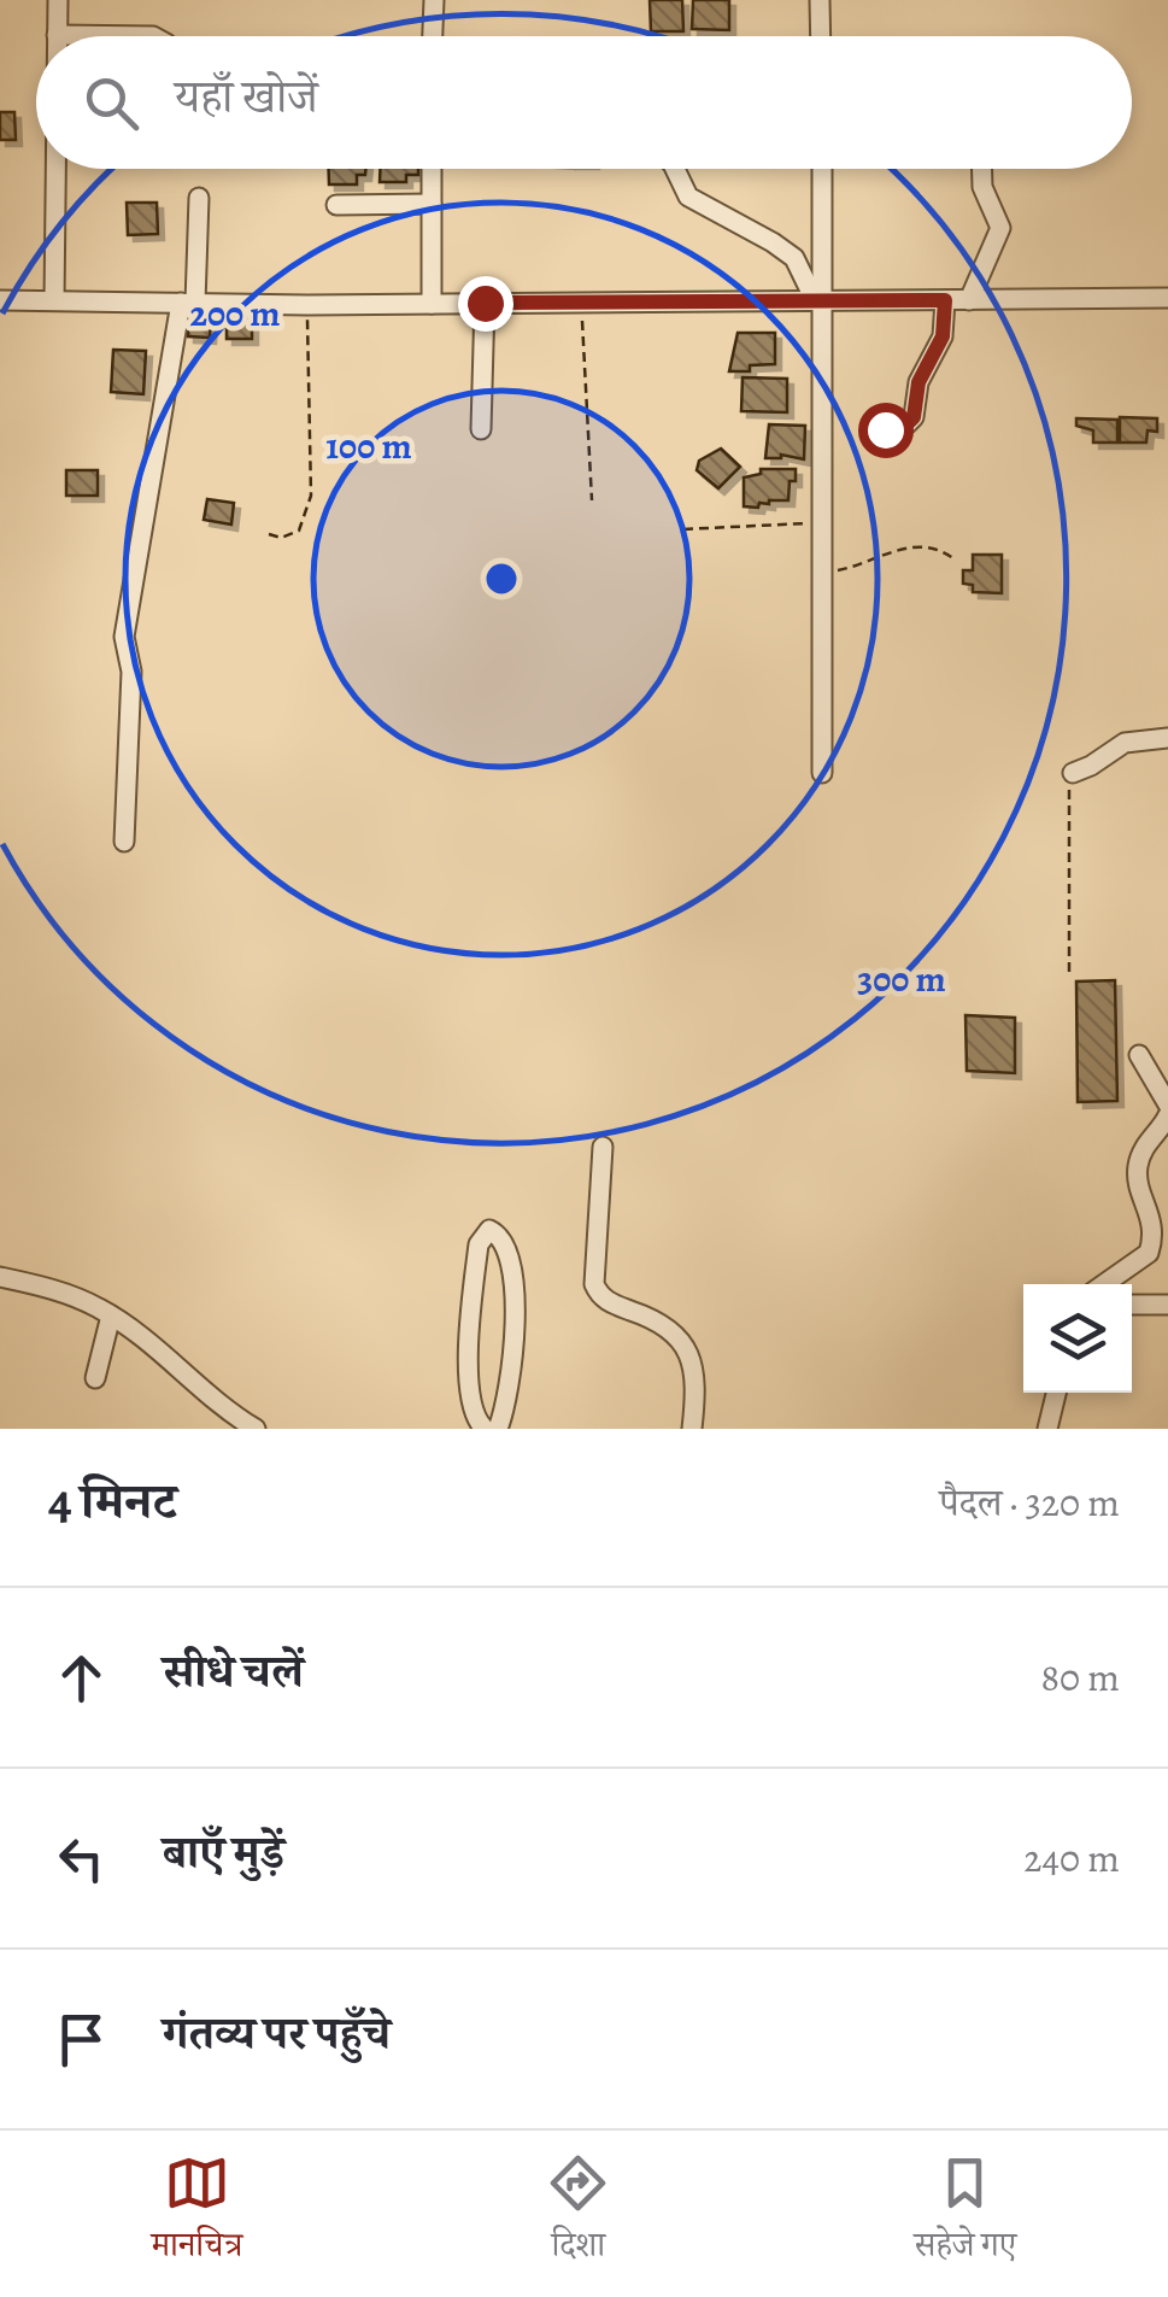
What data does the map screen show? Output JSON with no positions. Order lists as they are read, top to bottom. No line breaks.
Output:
{"page":{"search":"यहाँ खोजें","heading":["4 मिनट","पैदल · 320 m"],"list":[["सीधे चलें","80 m"],["बाएँ मुड़ें","240 m"],"गंतव्य पर पहुँचे"],"nav":["मानचित्र","दिशा","सहेजे गए"]},"rings":["200 m","100 m","300 m"]}
